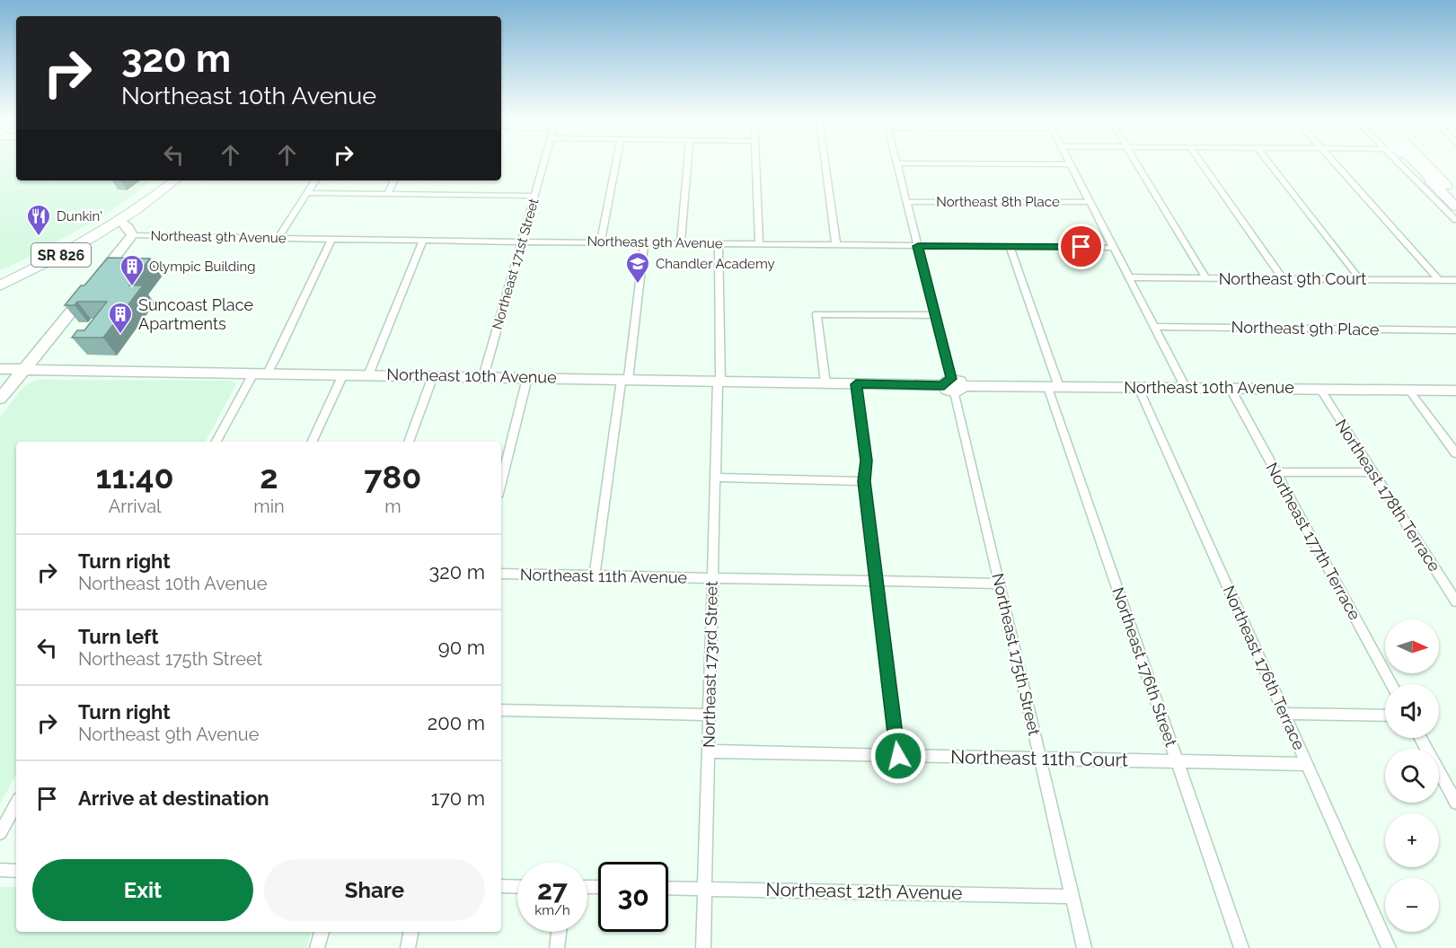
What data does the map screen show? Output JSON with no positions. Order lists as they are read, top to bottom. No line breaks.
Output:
{"streets":{"main road":["SR 826"],"street":["Northeast 8th Place","Northeast 9th Avenue","Northeast 171st Street","Northeast 9th Court","Northeast 9th Place","Northeast 10th Avenue","Northeast 178th Terrace","Northeast 177th Terrace","Northeast 11th Avenue","Northeast 175th Street","Northeast 173rd Street","Northeast 176th Street","Northeast 176th Terrace","Northeast 11th Court","Northeast 12th Avenue"]},"crossings":[["Northeast 8th Place","Northeast 175th Street"],["Northeast 9th Avenue","Northeast 171st Street"],["Northeast 9th Avenue","Northeast 175th Street"],["Northeast 9th Avenue","Northeast 173rd Street"],["Northeast 9th Avenue","Northeast 176th Street"],["Northeast 171st Street","Northeast 10th Avenue"],["Northeast 10th Avenue","Northeast 178th Terrace"],["Northeast 10th Avenue","Northeast 177th Terrace"],["Northeast 10th Avenue","Northeast 175th Street"],["Northeast 10th Avenue","Northeast 173rd Street"],["Northeast 10th Avenue","Northeast 176th Street"],["Northeast 10th Avenue","Northeast 176th Terrace"],["Northeast 11th Avenue","Northeast 175th Street"],["Northeast 11th Avenue","Northeast 173rd Street"],["Northeast 175th Street","Northeast 11th Court"],["Northeast 175th Street","Northeast 12th Avenue"],["Northeast 173rd Street","Northeast 11th Court"],["Northeast 173rd Street","Northeast 12th Avenue"],["Northeast 176th Street","Northeast 11th Court"],["Northeast 176th Terrace","Northeast 11th Court"]],"places":{"restaurant":["Dunkin'"],"school or university":["Chandler Academy"],"building":["Olympic Building","Suncoast Place Apartments"]},"north":"right","page":{"turn":["320 m","Northeast 10th Avenue"],"eta":["11:40","Arrival","2","min","780","m"],"list":[{"name":"Turn right","note":"Northeast 10th Avenue","value":"320 m"},{"name":"Turn left","note":"Northeast 175th Street","value":"90 m"},{"name":"Turn right","note":"Northeast 9th Avenue","value":"200 m"},{"name":"Arrive at destination","value":"170 m"}],"map_buttons":["+","−"],"buttons":["Exit","Share"],"speed":"27 km/h","limit":"30"}}
